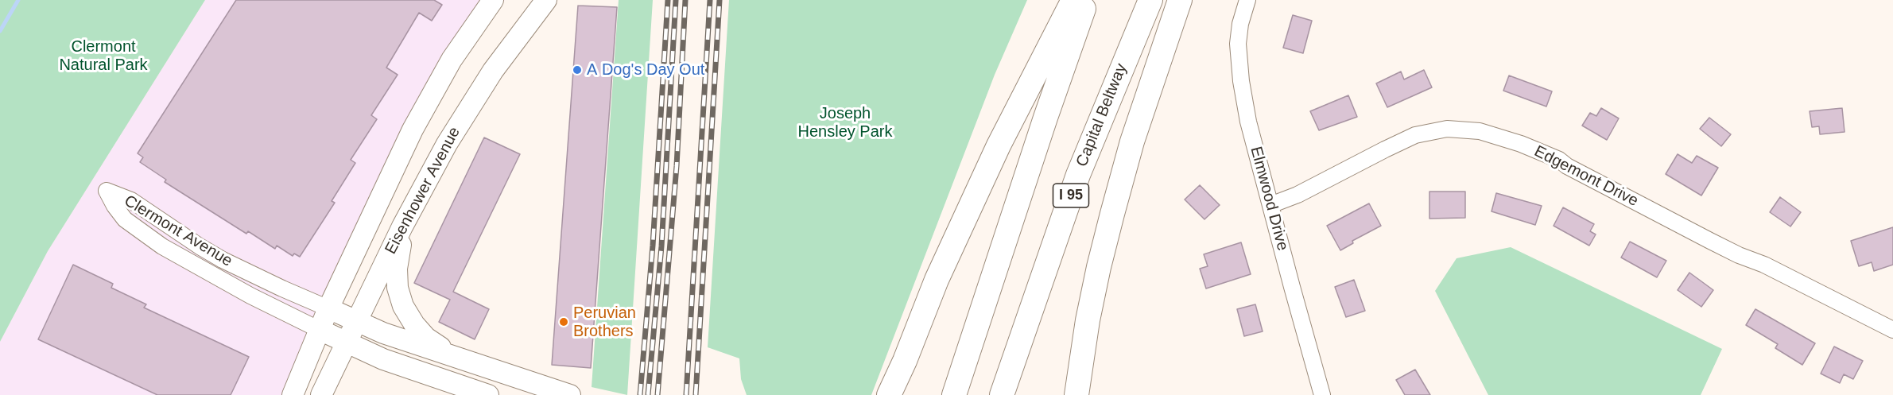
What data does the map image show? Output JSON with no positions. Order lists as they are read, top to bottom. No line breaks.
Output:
{"streets":{"highway":["Capital Beltway","I 95"],"main road":["Eisenhower Avenue"],"street":["Edgemont Drive","Elmwood Drive","Clermont Avenue"]},"crossings":[["Edgemont Drive","Elmwood Drive"],["Eisenhower Avenue","Clermont Avenue"]],"parks":["Clermont Natural Park","Joseph Hensley Park"],"places":["A Dog's Day Out","Peruvian Brothers"]}
